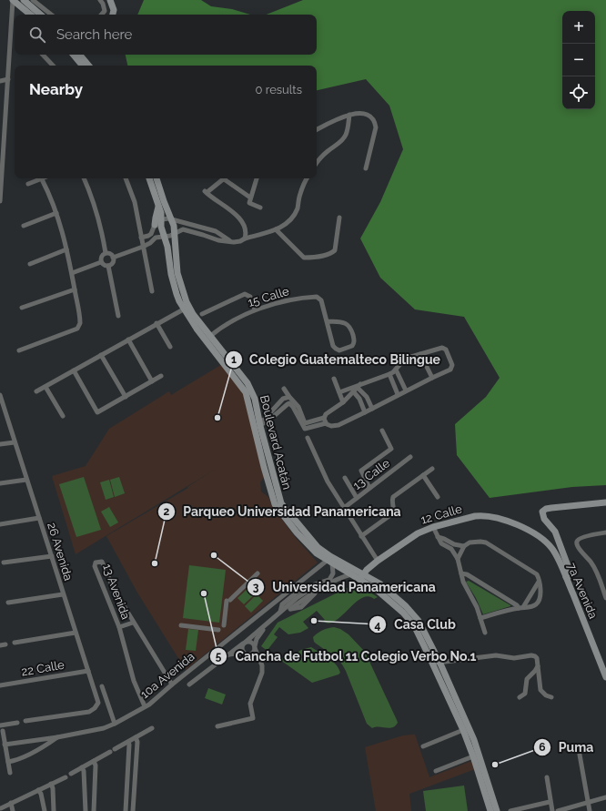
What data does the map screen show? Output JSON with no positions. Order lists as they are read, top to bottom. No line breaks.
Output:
{"streets":{"main road":["Boulevard Acatán","12 Calle","7a Avenida"],"street":["15 Calle","13 Calle","26 Avenida","13 Avenida","22 Calle","10a Avenida"]},"crossings":[["15 Calle","Boulevard Acatán"],["Boulevard Acatán","12 Calle"],["Boulevard Acatán","10a Avenida"],["12 Calle","7a Avenida"],["26 Avenida","22 Calle"],["13 Avenida","10a Avenida"]],"places":["Colegio Guatemalteco Bilingue","Universidad Panamericana","Parqueo Universidad Panamericana","Cancha de Futbol 11 Colegio Verbo No.1","Casa Club","Puma"],"page":{"map_buttons":["+","−"],"search":"Search here","heading":["Nearby","0 results"]}}
